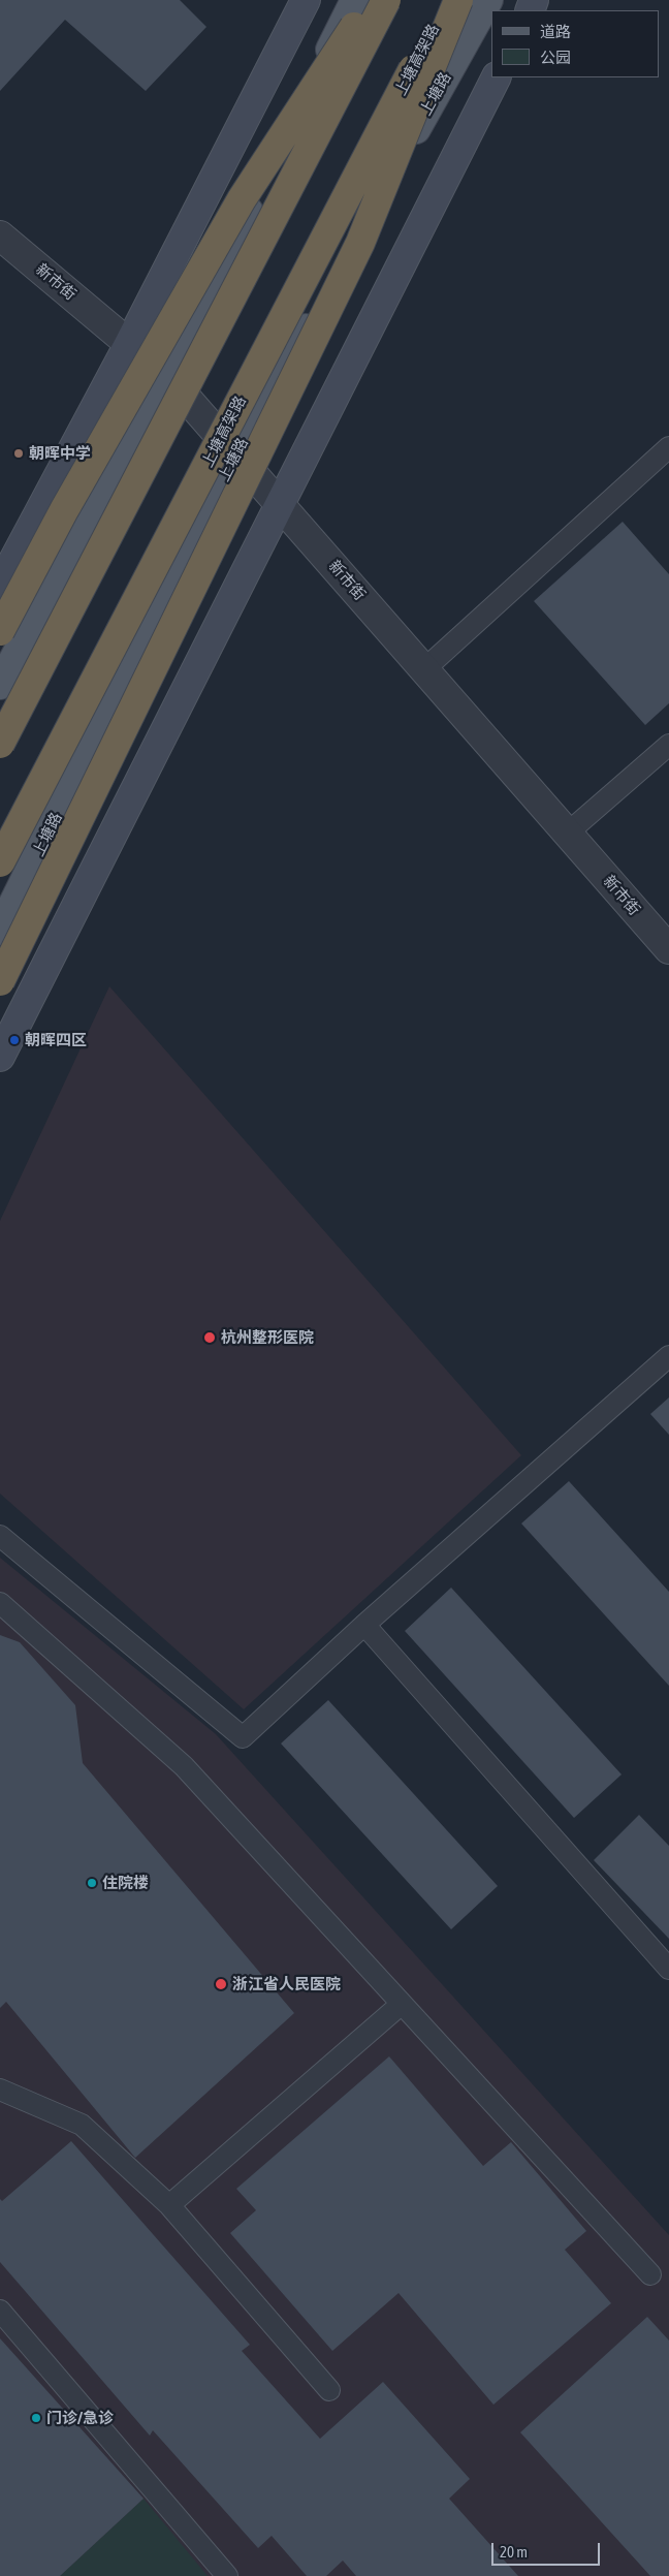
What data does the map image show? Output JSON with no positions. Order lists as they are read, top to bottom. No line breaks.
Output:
{"streets":{"highway":["上塘高架路"],"main road":["上塘路"],"street":["新市街"]},"crossings":[["上塘路","新市街"]],"places":["朝晖中学","朝晖四区","杭州整形医院","住院楼","浙江省人民医院","门诊/急诊"],"legend":["道路","公园"],"scale_bar":"20 m"}
